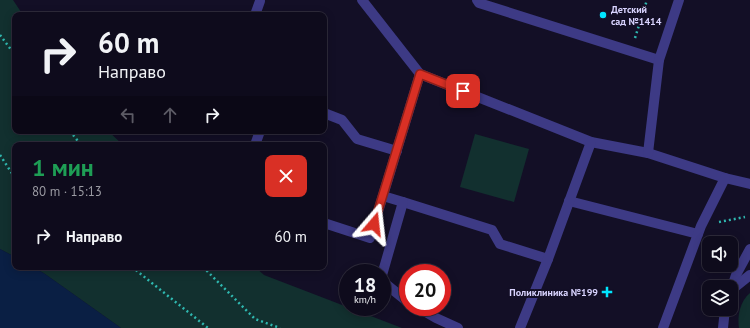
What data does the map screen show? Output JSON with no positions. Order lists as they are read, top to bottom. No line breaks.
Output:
{"places":{"other":["Детский сад №1414"],"health":["Поликлиника №199"]},"page":{"turn":["60 m","Направо"],"heading":["1 мин","80 m · 15:13"],"list":[{"name":"Направо","value":"60 m"}],"speed":"18 km/h","limit":"20"}}
